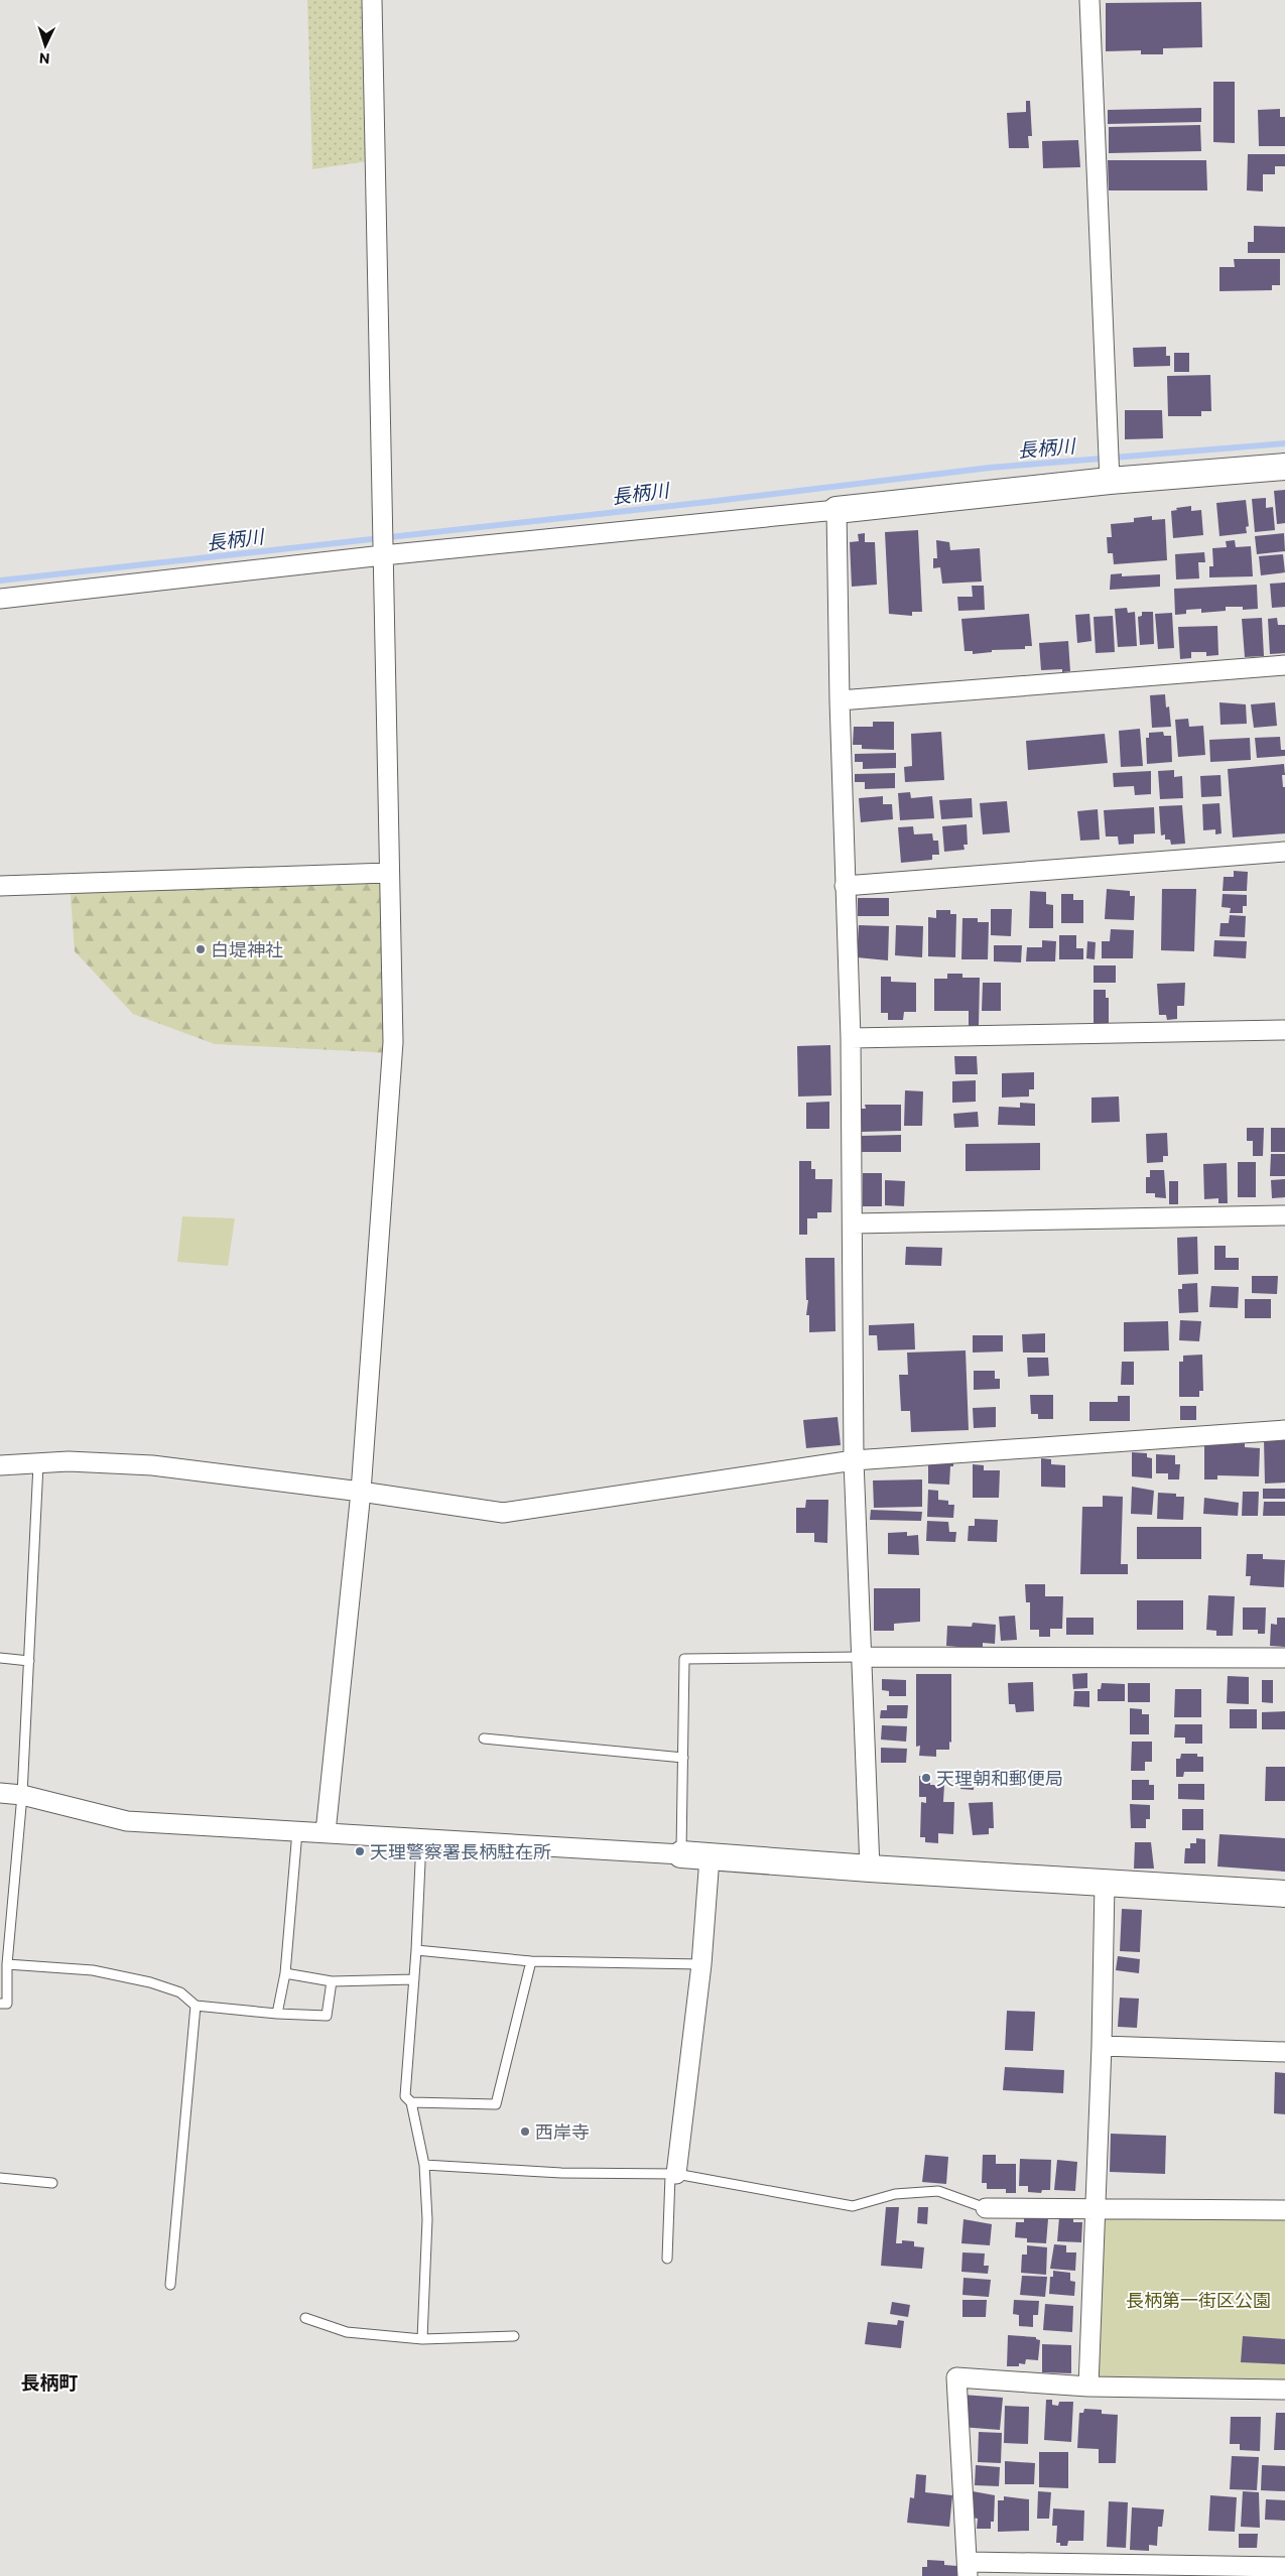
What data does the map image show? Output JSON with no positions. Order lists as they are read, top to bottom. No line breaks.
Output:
{"districts":["長柄町"],"water":["長柄川"],"parks":["長柄第一街区公園"],"places":["白堤神社","天理朝和郵便局","天理警察署長柄駐在所","西岸寺"],"north":"bottom"}
